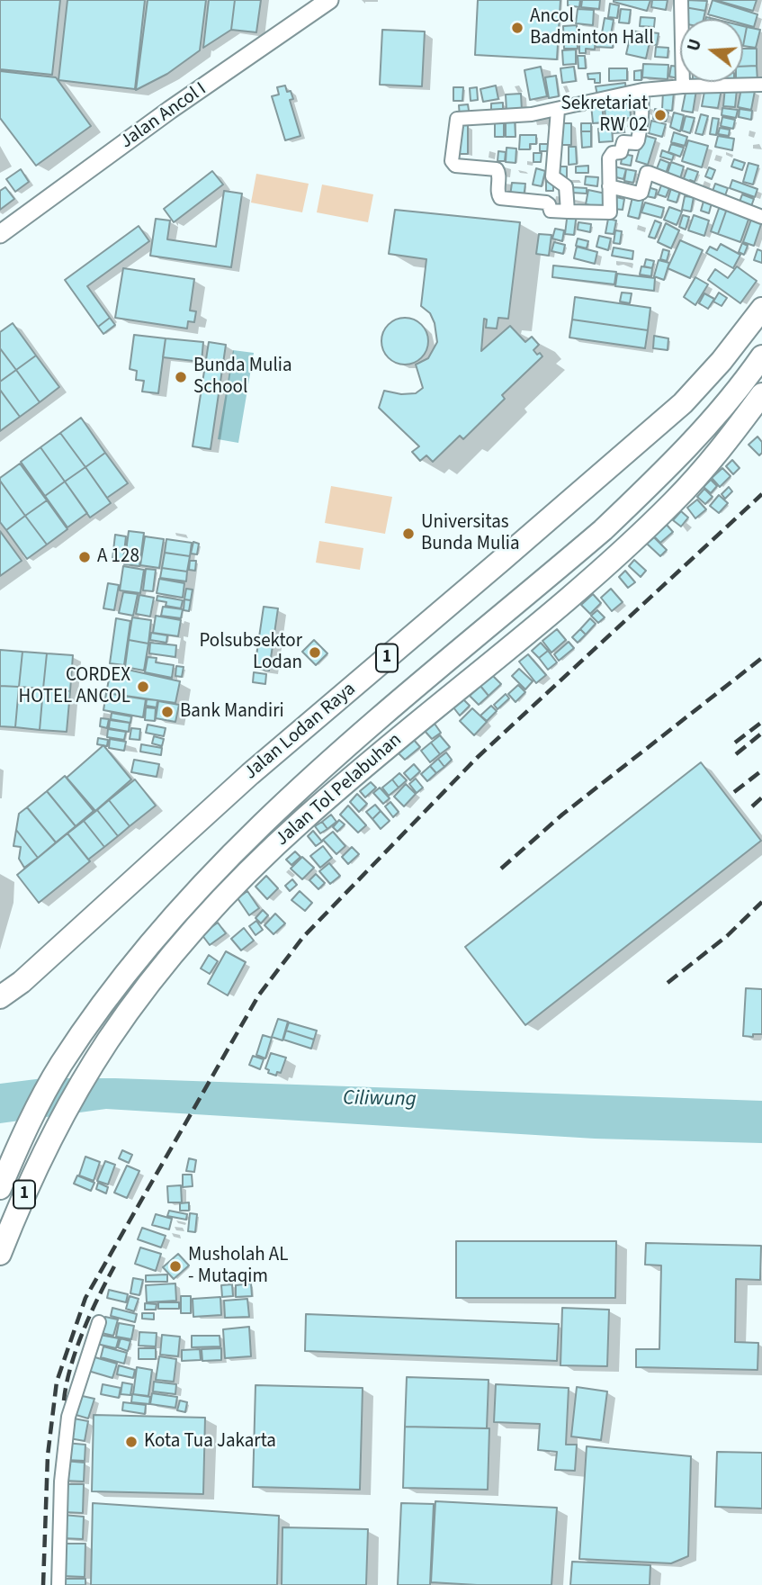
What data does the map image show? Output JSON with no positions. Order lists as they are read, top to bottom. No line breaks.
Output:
{"streets":{"highway":["1","Jalan Lodan Raya","Jalan Tol Pelabuhan"],"street":["Jalan Ancol I"]},"water":["Ciliwung"],"places":["Ancol Badminton Hall","Sekretariat RW 02","Bunda Mulia School","Universitas Bunda Mulia","A 128","Polsubsektor Lodan","CORDEX HOTEL ANCOL","Bank Mandiri","Musholah AL - Mutaqim","Kota Tua Jakarta"],"north":"left"}
